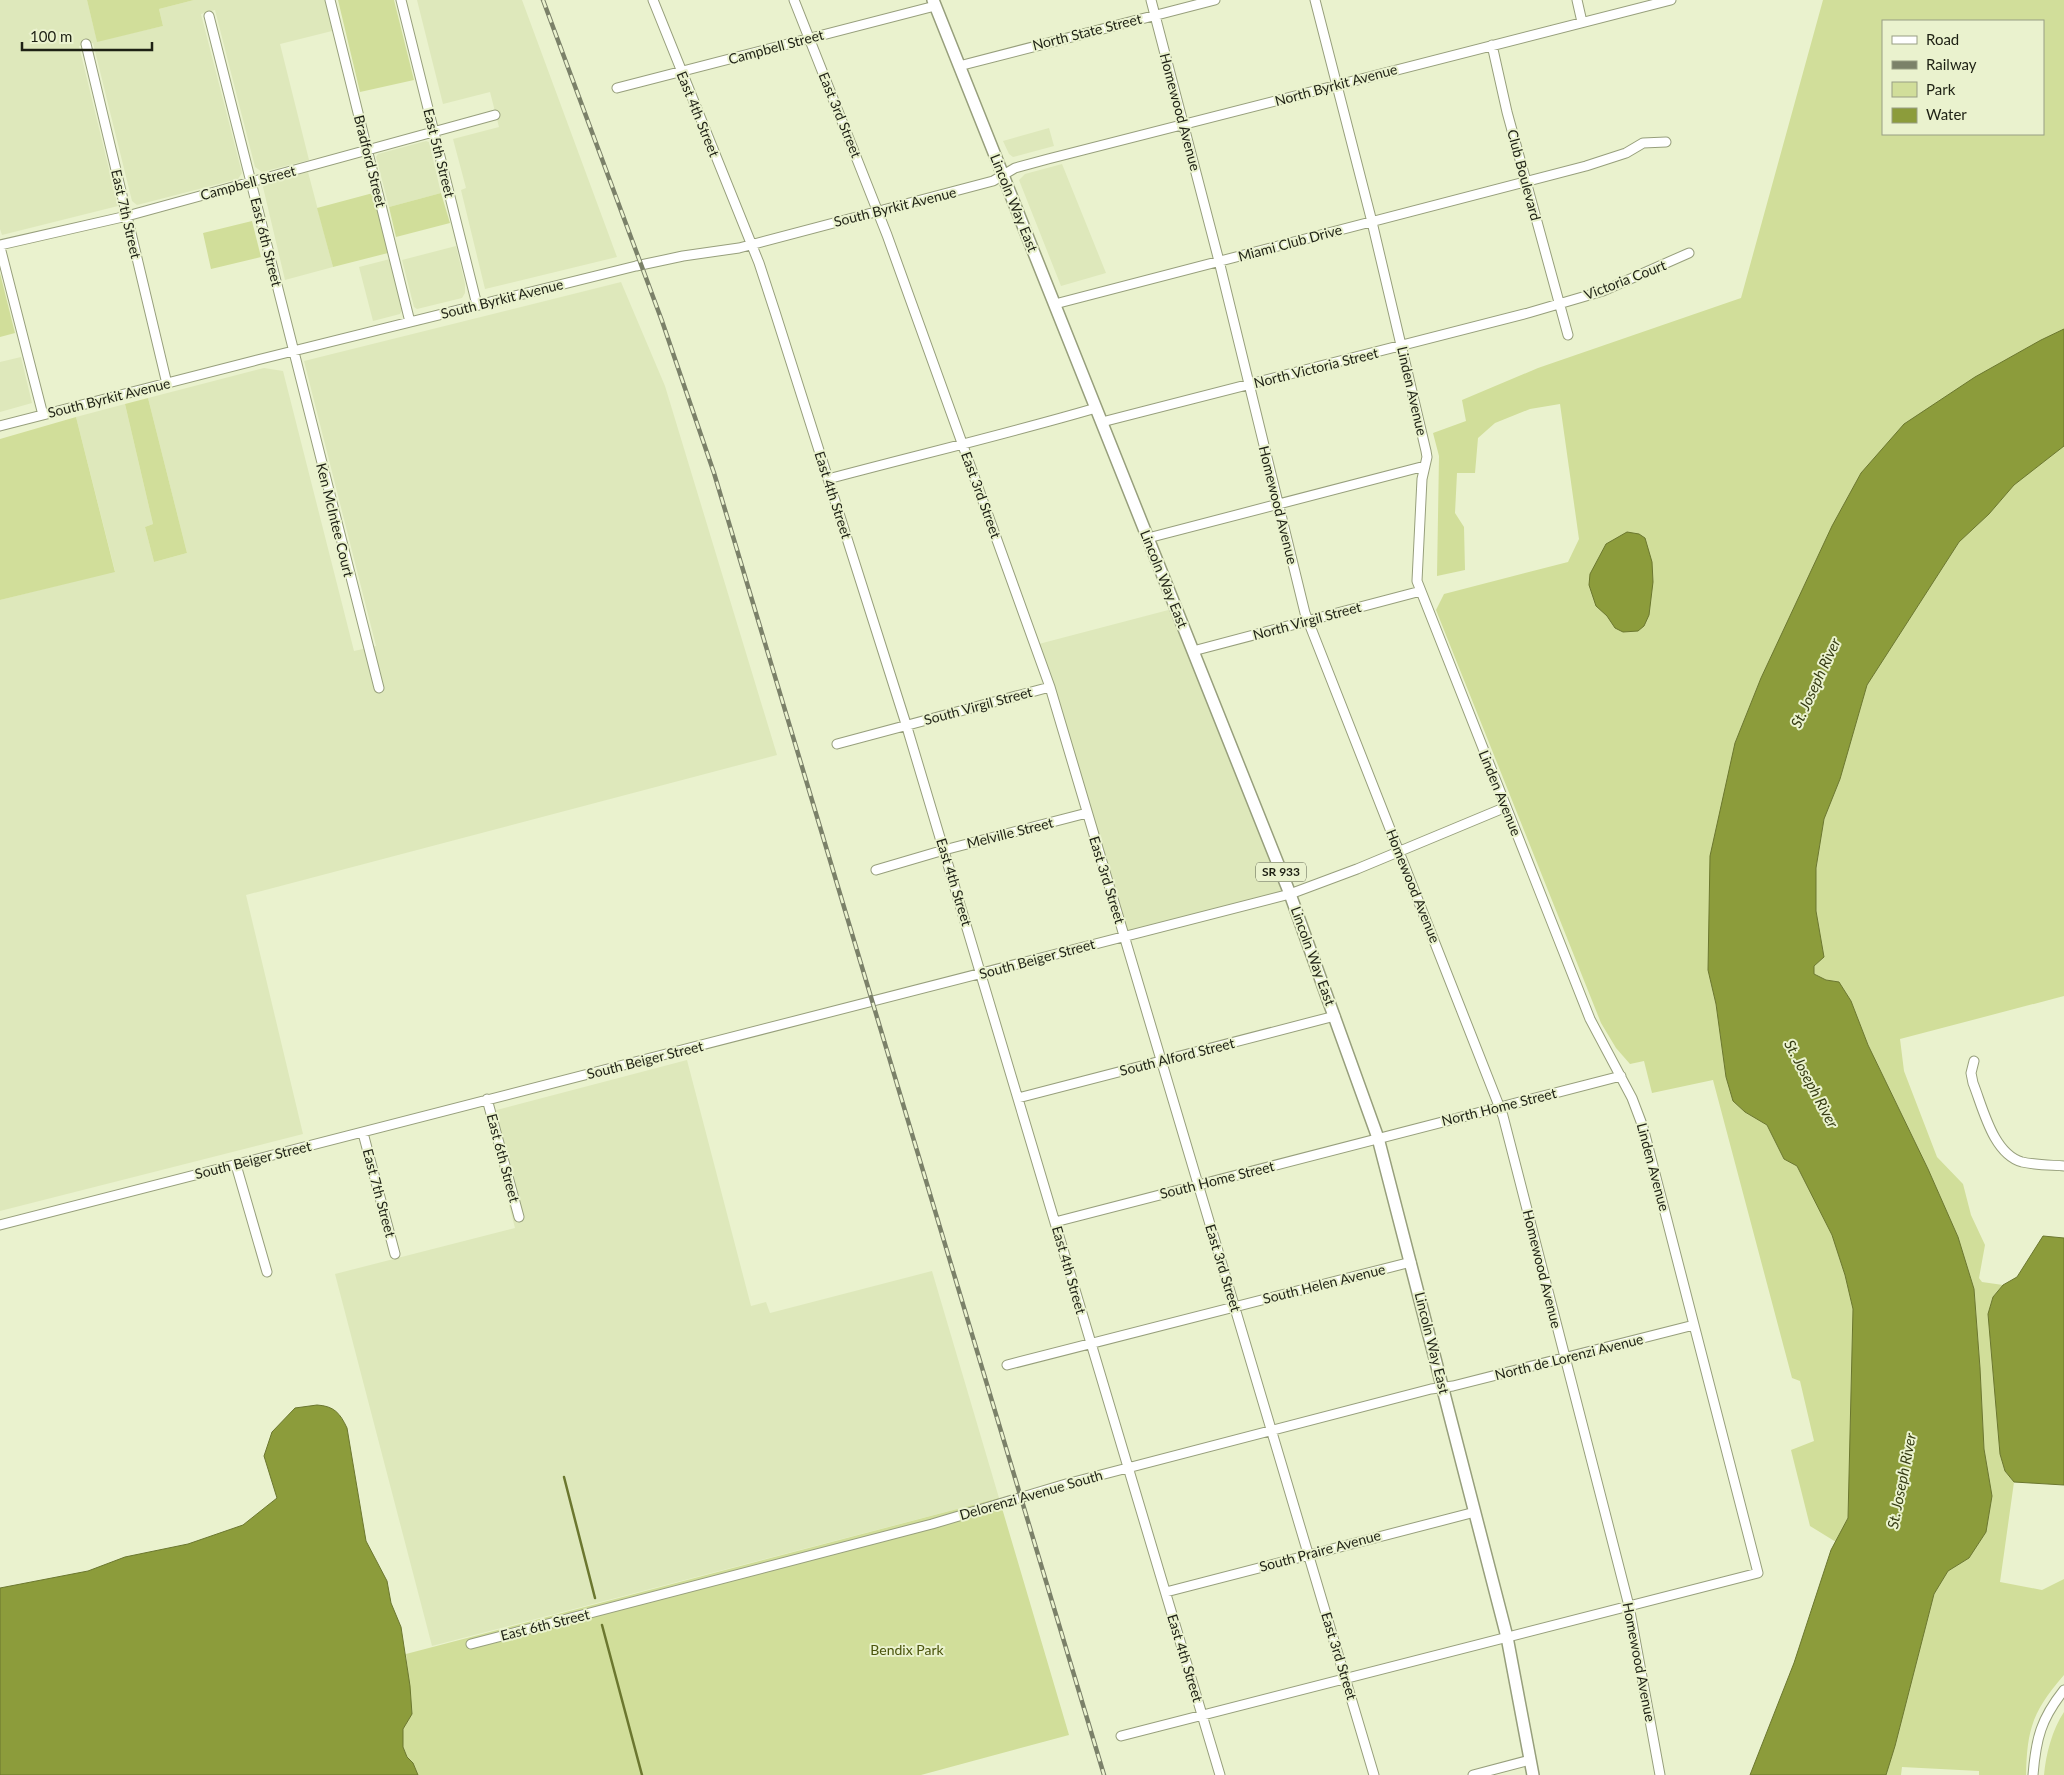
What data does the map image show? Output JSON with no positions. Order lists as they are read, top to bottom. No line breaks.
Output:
{"streets":{"main road":["Lincoln Way East","SR 933"],"street":["North State Street","Campbell Street","North Byrkit Avenue","Homewood Avenue","East 4th Street","East 3rd Street","East 5th Street","Bradford Street","Club Boulevard","South Byrkit Avenue","East 7th Street","East 6th Street","Miami Club Drive","Victoria Court","North Victoria Street","Linden Avenue","Ken McIntee Court","North Virgil Street","South Virgil Street","Melville Street","South Beiger Street","South Alford Street","North Home Street","South Home Street","South Helen Avenue","North de Lorenzi Avenue","Delorenzi Avenue South","South Praire Avenue"]},"crossings":[["North State Street","Homewood Avenue"],["North State Street","Lincoln Way East"],["Campbell Street","East 4th Street"],["Campbell Street","East 3rd Street"],["Campbell Street","East 5th Street"],["Campbell Street","Bradford Street"],["Campbell Street","Lincoln Way East"],["Campbell Street","East 7th Street"],["Campbell Street","East 6th Street"],["North Byrkit Avenue","Homewood Avenue"],["North Byrkit Avenue","Club Boulevard"],["North Byrkit Avenue","Lincoln Way East"],["North Byrkit Avenue","South Byrkit Avenue"],["North Byrkit Avenue","Linden Avenue"],["Homewood Avenue","Miami Club Drive"],["Homewood Avenue","North Victoria Street"],["Homewood Avenue","Linden Avenue"],["Homewood Avenue","North Virgil Street"],["Homewood Avenue","South Beiger Street"],["Homewood Avenue","North Home Street"],["Homewood Avenue","North de Lorenzi Avenue"],["East 4th Street","South Byrkit Avenue"],["East 4th Street","South Virgil Street"],["East 4th Street","Melville Street"],["East 4th Street","South Beiger Street"],["East 4th Street","South Alford Street"],["East 4th Street","South Home Street"],["East 4th Street","South Helen Avenue"],["East 4th Street","Delorenzi Avenue South"],["East 4th Street","South Praire Avenue"],["East 3rd Street","South Byrkit Avenue"],["East 3rd Street","South Virgil Street"],["East 3rd Street","Melville Street"],["East 3rd Street","South Beiger Street"],["East 3rd Street","South Alford Street"],["East 3rd Street","South Home Street"],["East 3rd Street","South Helen Avenue"],["East 3rd Street","Delorenzi Avenue South"],["East 3rd Street","South Praire Avenue"],["East 5th Street","South Byrkit Avenue"],["Bradford Street","South Byrkit Avenue"],["Club Boulevard","Miami Club Drive"],["Club Boulevard","Victoria Court"],["Club Boulevard","North Victoria Street"],["Lincoln Way East","South Byrkit Avenue"],["Lincoln Way East","Miami Club Drive"],["Lincoln Way East","North Victoria Street"],["Lincoln Way East","North Virgil Street"],["Lincoln Way East","South Beiger Street"],["Lincoln Way East","South Alford Street"],["Lincoln Way East","North Home Street"],["Lincoln Way East","South Home Street"],["Lincoln Way East","South Helen Avenue"],["Lincoln Way East","North de Lorenzi Avenue"],["Lincoln Way East","Delorenzi Avenue South"],["Lincoln Way East","South Praire Avenue"],["South Byrkit Avenue","East 7th Street"],["South Byrkit Avenue","East 6th Street"],["South Byrkit Avenue","Ken McIntee Court"],["East 7th Street","South Beiger Street"],["East 6th Street","Ken McIntee Court"],["East 6th Street","South Beiger Street"],["East 6th Street","Delorenzi Avenue South"],["Miami Club Drive","Linden Avenue"],["Victoria Court","North Victoria Street"],["North Victoria Street","Linden Avenue"],["Linden Avenue","North Virgil Street"],["Linden Avenue","South Beiger Street"],["Linden Avenue","North Home Street"],["Linden Avenue","North de Lorenzi Avenue"],["North Home Street","South Home Street"],["North de Lorenzi Avenue","Delorenzi Avenue South"]],"water":["St. Joseph River"],"parks":["Bendix Park"],"legend":["Road","Railway","Park","Water"],"scale_bar":"100 m"}
